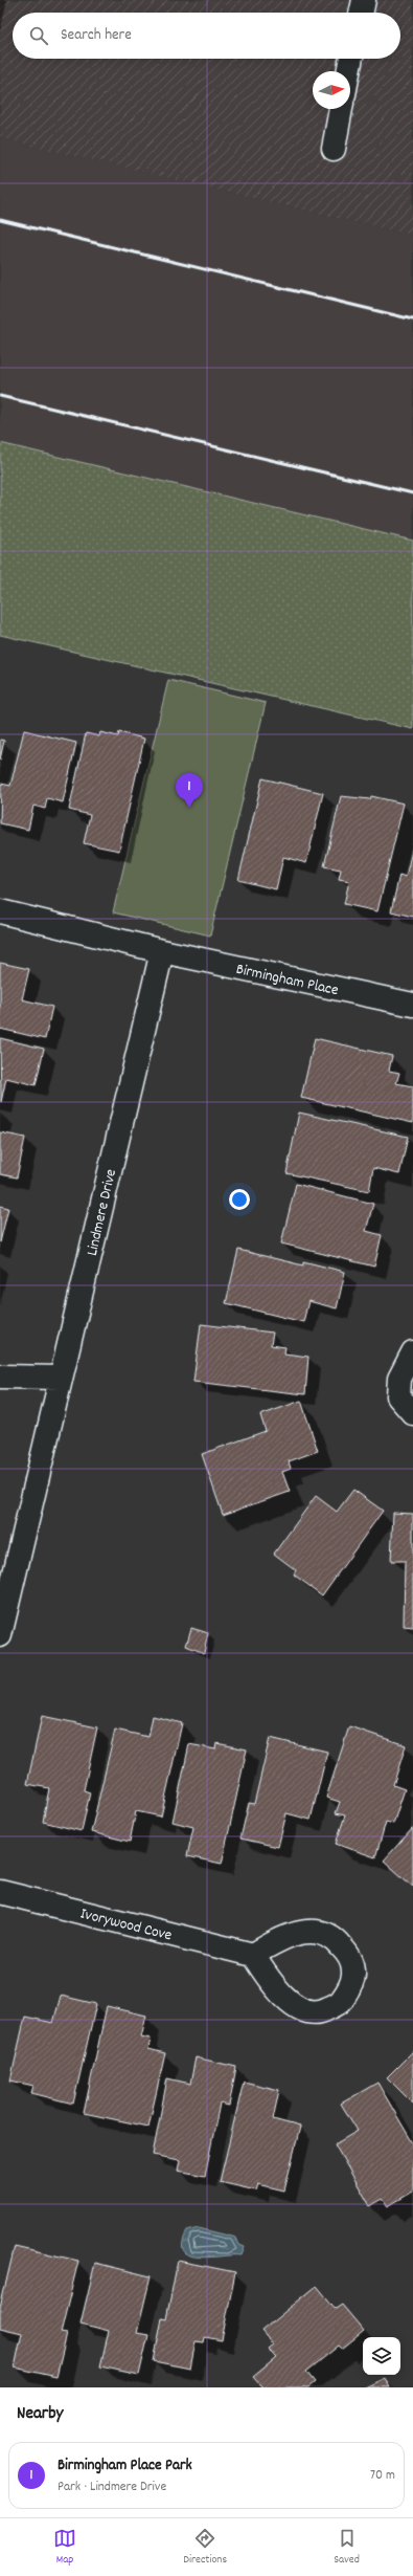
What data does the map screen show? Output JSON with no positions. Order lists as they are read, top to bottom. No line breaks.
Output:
{"streets":{"street":["Birmingham Place","Lindmere Drive","Ivorywood Cove"]},"crossings":[["Birmingham Place","Lindmere Drive"]],"north":"right","page":{"search":"Search here","pins":"1","heading":"Nearby","list":[{"mark":"1","name":"Birmingham Place Park","note":"Park · Lindmere Drive","value":"70 m"}],"nav":["Map","Directions","Saved"]}}
